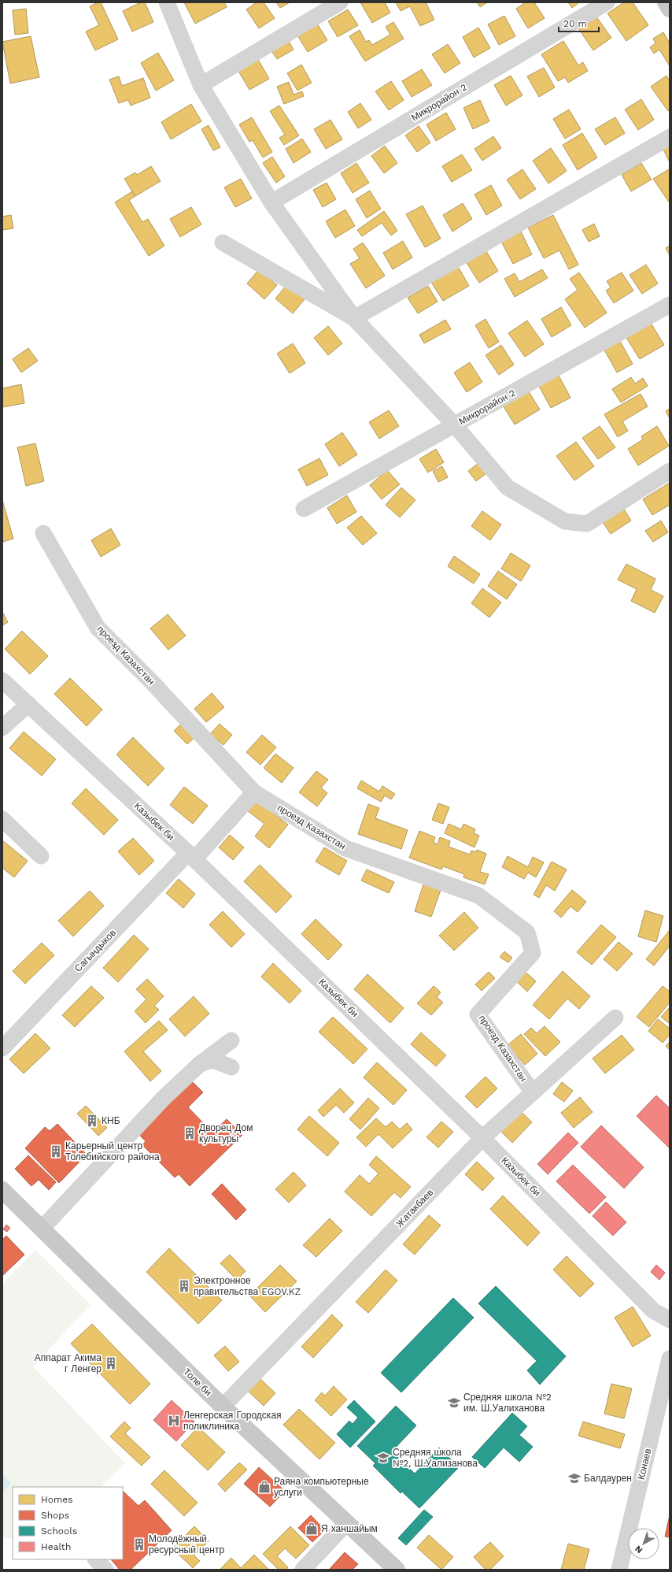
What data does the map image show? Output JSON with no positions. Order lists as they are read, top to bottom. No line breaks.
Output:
{"streets":{"main road":["Толе би"],"street":["Микрорайон 2","проезд Казахстан","Казыбек би","Сагындыков","Жатакбаев","Конаев"]},"crossings":[["проезд Казахстан","Сагындыков"],["проезд Казахстан","Жатакбаев"],["Казыбек би","Сагындыков"],["Казыбек би","Жатакбаев"],["Жатакбаев","Толе би"]],"places":{"building":["КНБ","Дворец Дом культуры","Карьерный центр Толебийского района","Электронное правительства EGOV.KZ","Аппарат Акима г Ленгер","Молодёжный ресурсный центр"],"school or university":["Средняя школа №2 им. Ш.Уалиханова","Средняя школа №2, Ш.Уализанова","Балдаурен"],"hospital":["Ленгерская Городская поликлиника"],"shop":["Раяна компьютерные услуги","Я ханшайым"]},"legend":["Homes","Shops","Schools","Health"],"scale_bar":"20 m","north":"bottom left"}
